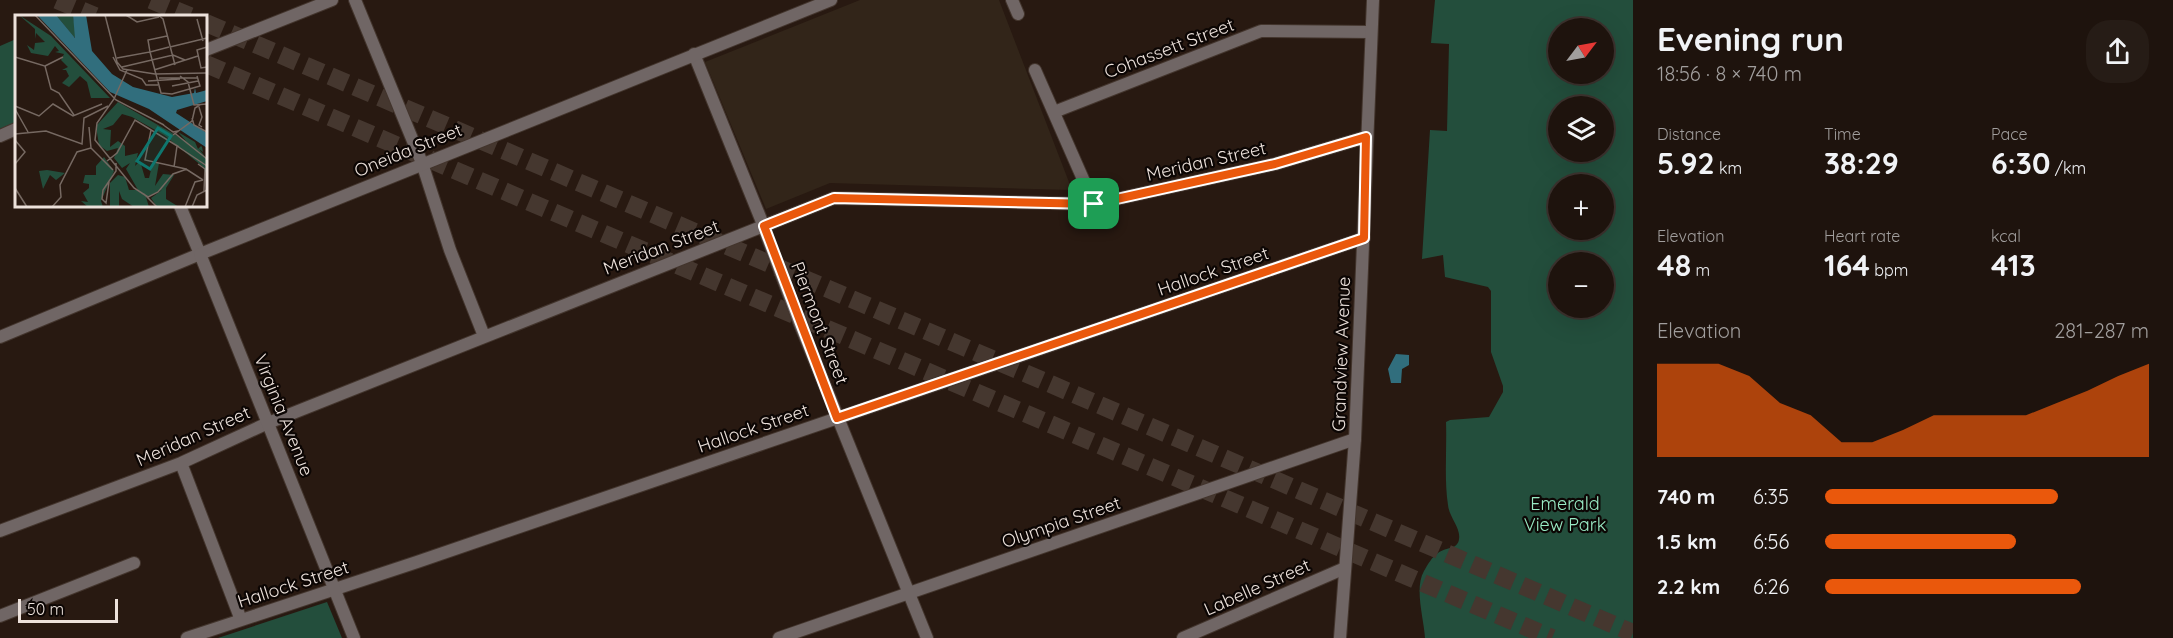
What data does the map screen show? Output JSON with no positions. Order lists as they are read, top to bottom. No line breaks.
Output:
{"streets":{"street":["Cohassett Street","Oneida Street","Meridan Street","Hallock Street","Piermont Street","Grandview Avenue","Virginia Avenue","Olympia Street","Labelle Street"]},"crossings":[["Cohassett Street","Grandview Avenue"],["Oneida Street","Piermont Street"],["Oneida Street","Virginia Avenue"],["Meridan Street","Piermont Street"],["Meridan Street","Grandview Avenue"],["Meridan Street","Virginia Avenue"],["Hallock Street","Piermont Street"],["Hallock Street","Grandview Avenue"],["Hallock Street","Virginia Avenue"],["Piermont Street","Olympia Street"],["Grandview Avenue","Olympia Street"],["Grandview Avenue","Labelle Street"]],"parks":["Emerald View Park"],"scale_bar":"50 m","north":"top right","page":{"heading":["Evening run","18:56 · 8 × 740 m"],"map_buttons":["+","−"],"stats":[["Distance","5.92 km"],["Time","38:29"],["Pace","6:30 /km"],["Elevation","48 m"],["Heart rate","164 bpm"],["kcal","413"]],"chart":["Elevation","281–287 m"],"list":[{"name":"740 m","note":"6:35"},{"name":"1.5 km","note":"6:56"},{"name":"2.2 km","note":"6:26"}],"scale":"50 m"}}
